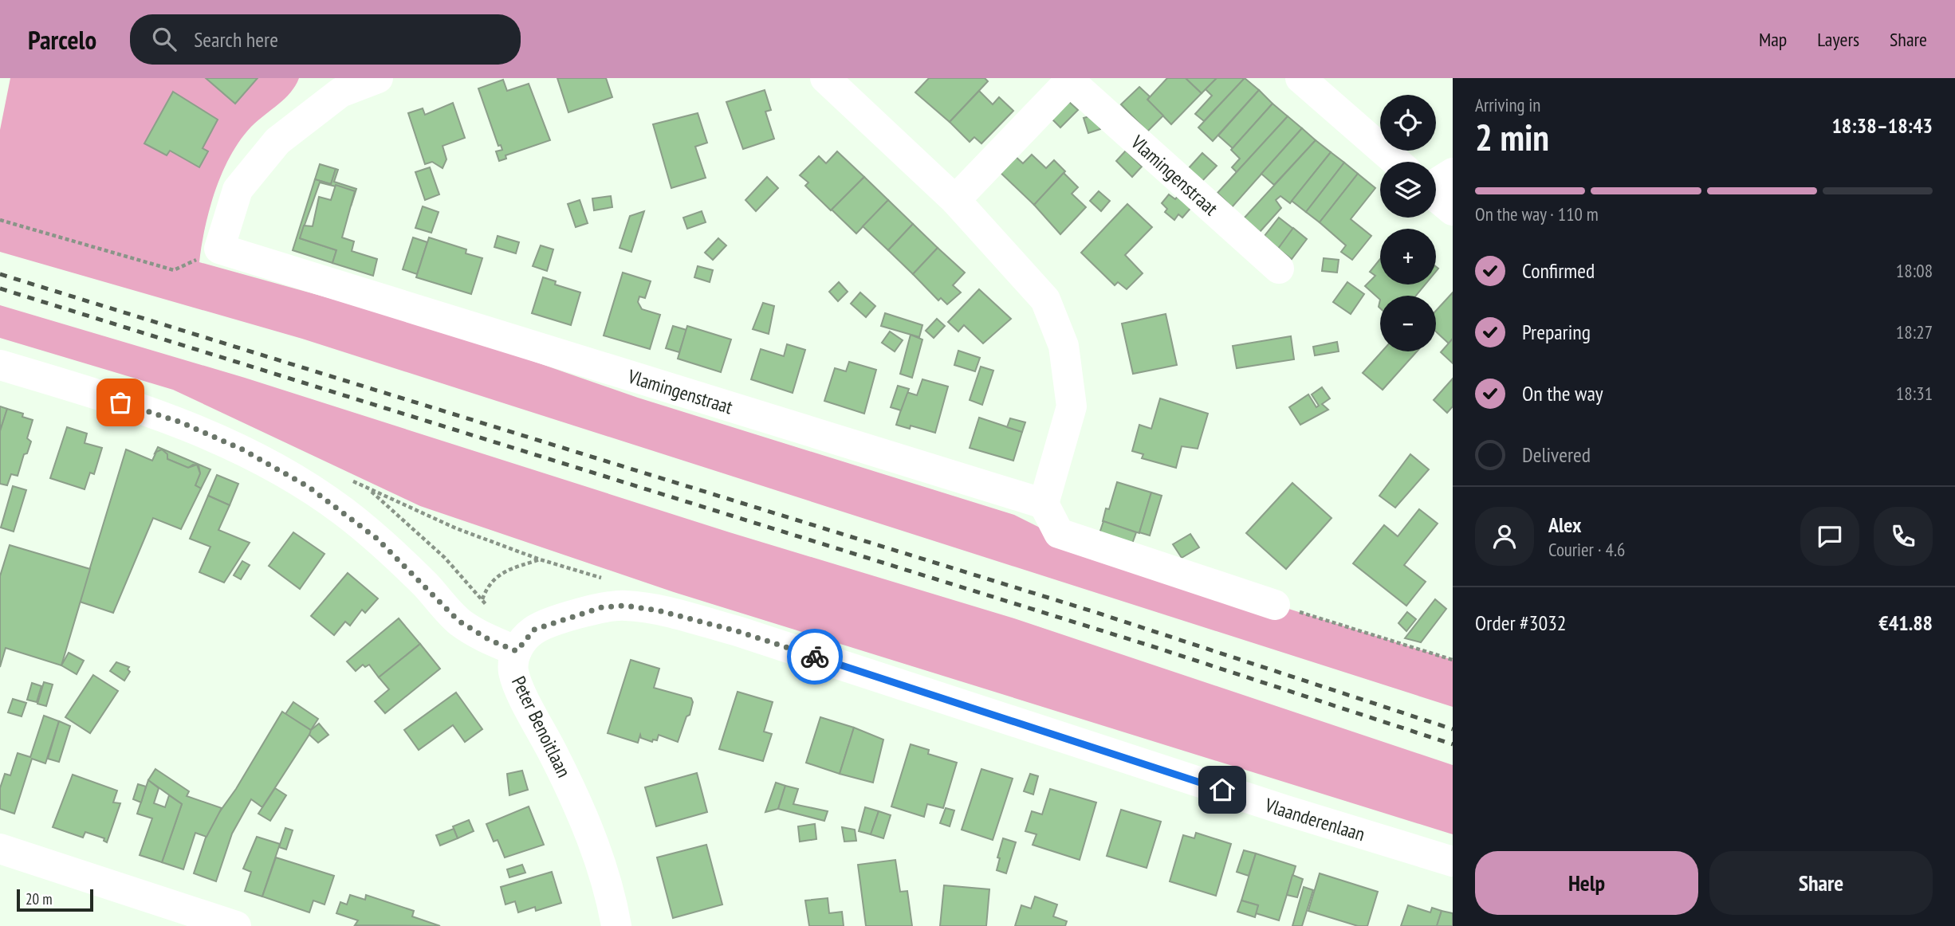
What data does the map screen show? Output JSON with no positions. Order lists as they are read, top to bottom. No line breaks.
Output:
{"streets":{"street":["Vlamingenstraat","Peter Benoitlaan","Vlaanderenlaan"]},"crossings":[["Peter Benoitlaan","Vlaanderenlaan"]],"scale_bar":"20 m","page":{"header":"Parcelo","search":"Search here","nav":["Map","Layers","Share"],"heading":["2 min","Arriving in","18:38–18:43"],"panel":["Alex","Courier · 4.6","Order #3032","€41.88"],"map_buttons":["+","−"],"bar":"On the way · 110 m","list":[["Confirmed","18:08"],["Preparing","18:27"],["On the way","18:31"],"Delivered"],"buttons":["Help","Share"],"scale":"20 m"}}
